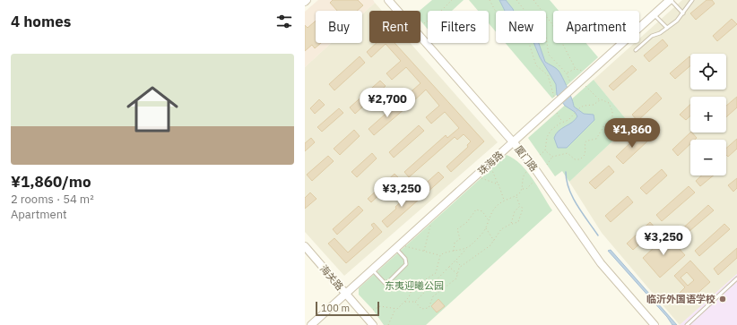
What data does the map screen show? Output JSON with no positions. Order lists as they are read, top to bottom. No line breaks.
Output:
{"streets":{"street":["厦门路","珠海路","海关路"]},"crossings":[["厦门路","珠海路"],["珠海路","海关路"]],"parks":["东夷迎曦公园"],"places":["临沂外国语学校"],"scale_bar":"100 m","page":{"heading":"4 homes","chip":["Buy","Rent","Filters","New","Apartment"],"list":[{"name":"¥1,860/mo","note":"2 rooms · 54 m² · Apartment"}],"map_buttons":["+","−"],"price":["¥2,700","¥1,860","¥3,250","¥3,250"],"scale":"100 m"}}
